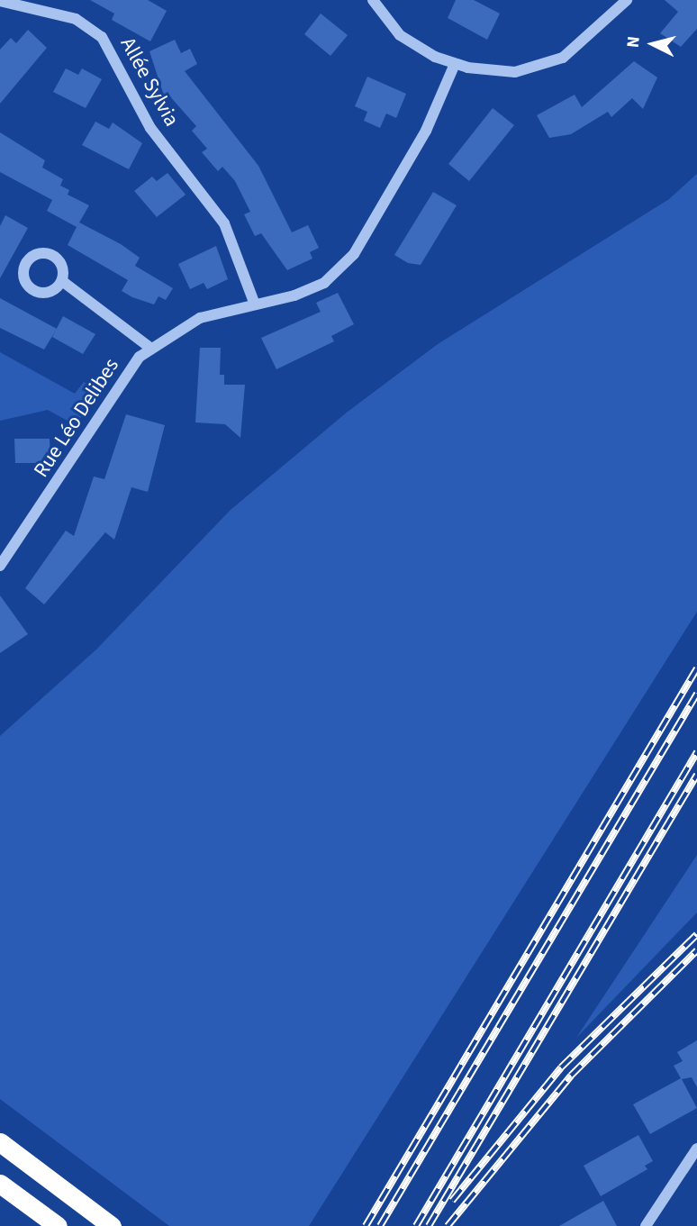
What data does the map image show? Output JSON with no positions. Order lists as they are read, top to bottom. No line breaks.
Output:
{"streets":{"street":["Allée Sylvia","Rue Léo Delibes"]},"crossings":[["Allée Sylvia","Rue Léo Delibes"]],"north":"left"}
